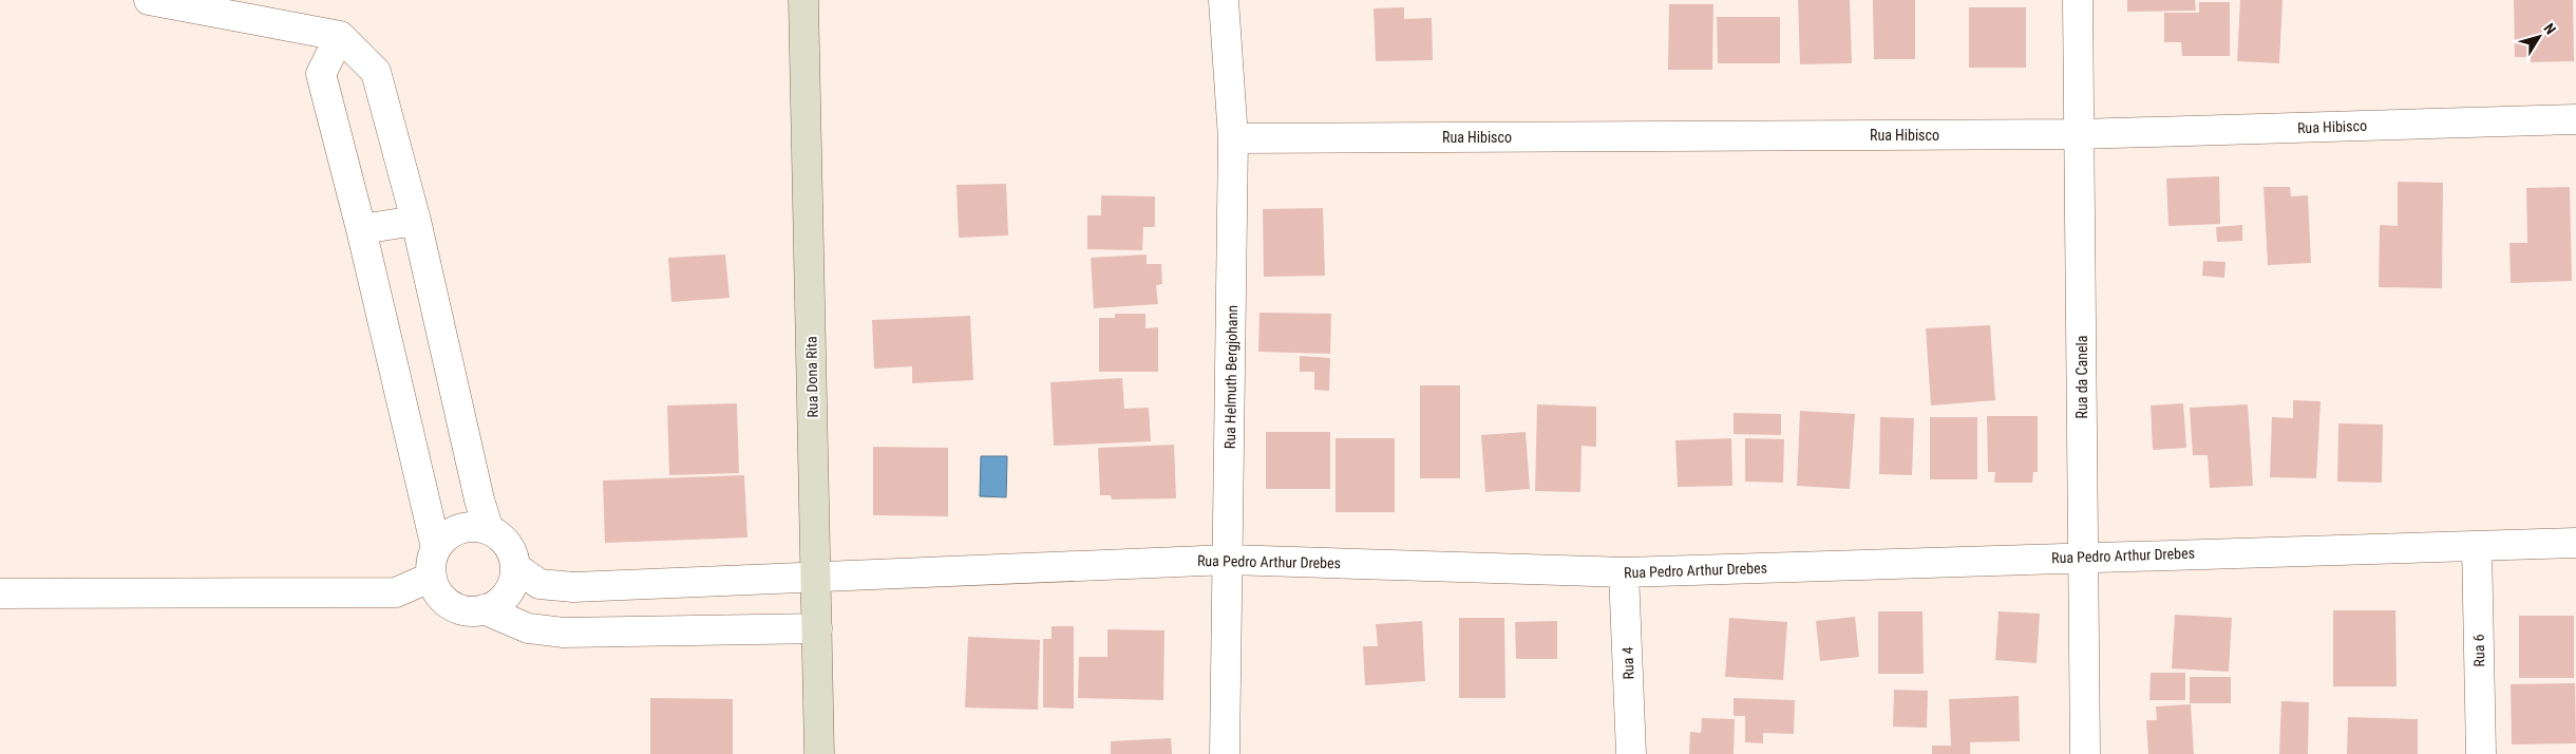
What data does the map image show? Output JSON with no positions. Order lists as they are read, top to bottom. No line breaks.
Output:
{"streets":{"main road":["Rua Dona Rita"],"street":["Rua Hibisco","Rua Helmuth Bergjohann","Rua da Canela","Rua Pedro Arthur Drebes","Rua 6","Rua 4"]},"crossings":[["Rua Hibisco","Rua Helmuth Bergjohann"],["Rua Hibisco","Rua da Canela"],["Rua Dona Rita","Rua Pedro Arthur Drebes"],["Rua Helmuth Bergjohann","Rua Pedro Arthur Drebes"],["Rua da Canela","Rua Pedro Arthur Drebes"],["Rua Pedro Arthur Drebes","Rua 6"],["Rua Pedro Arthur Drebes","Rua 4"]],"north":"top right"}
